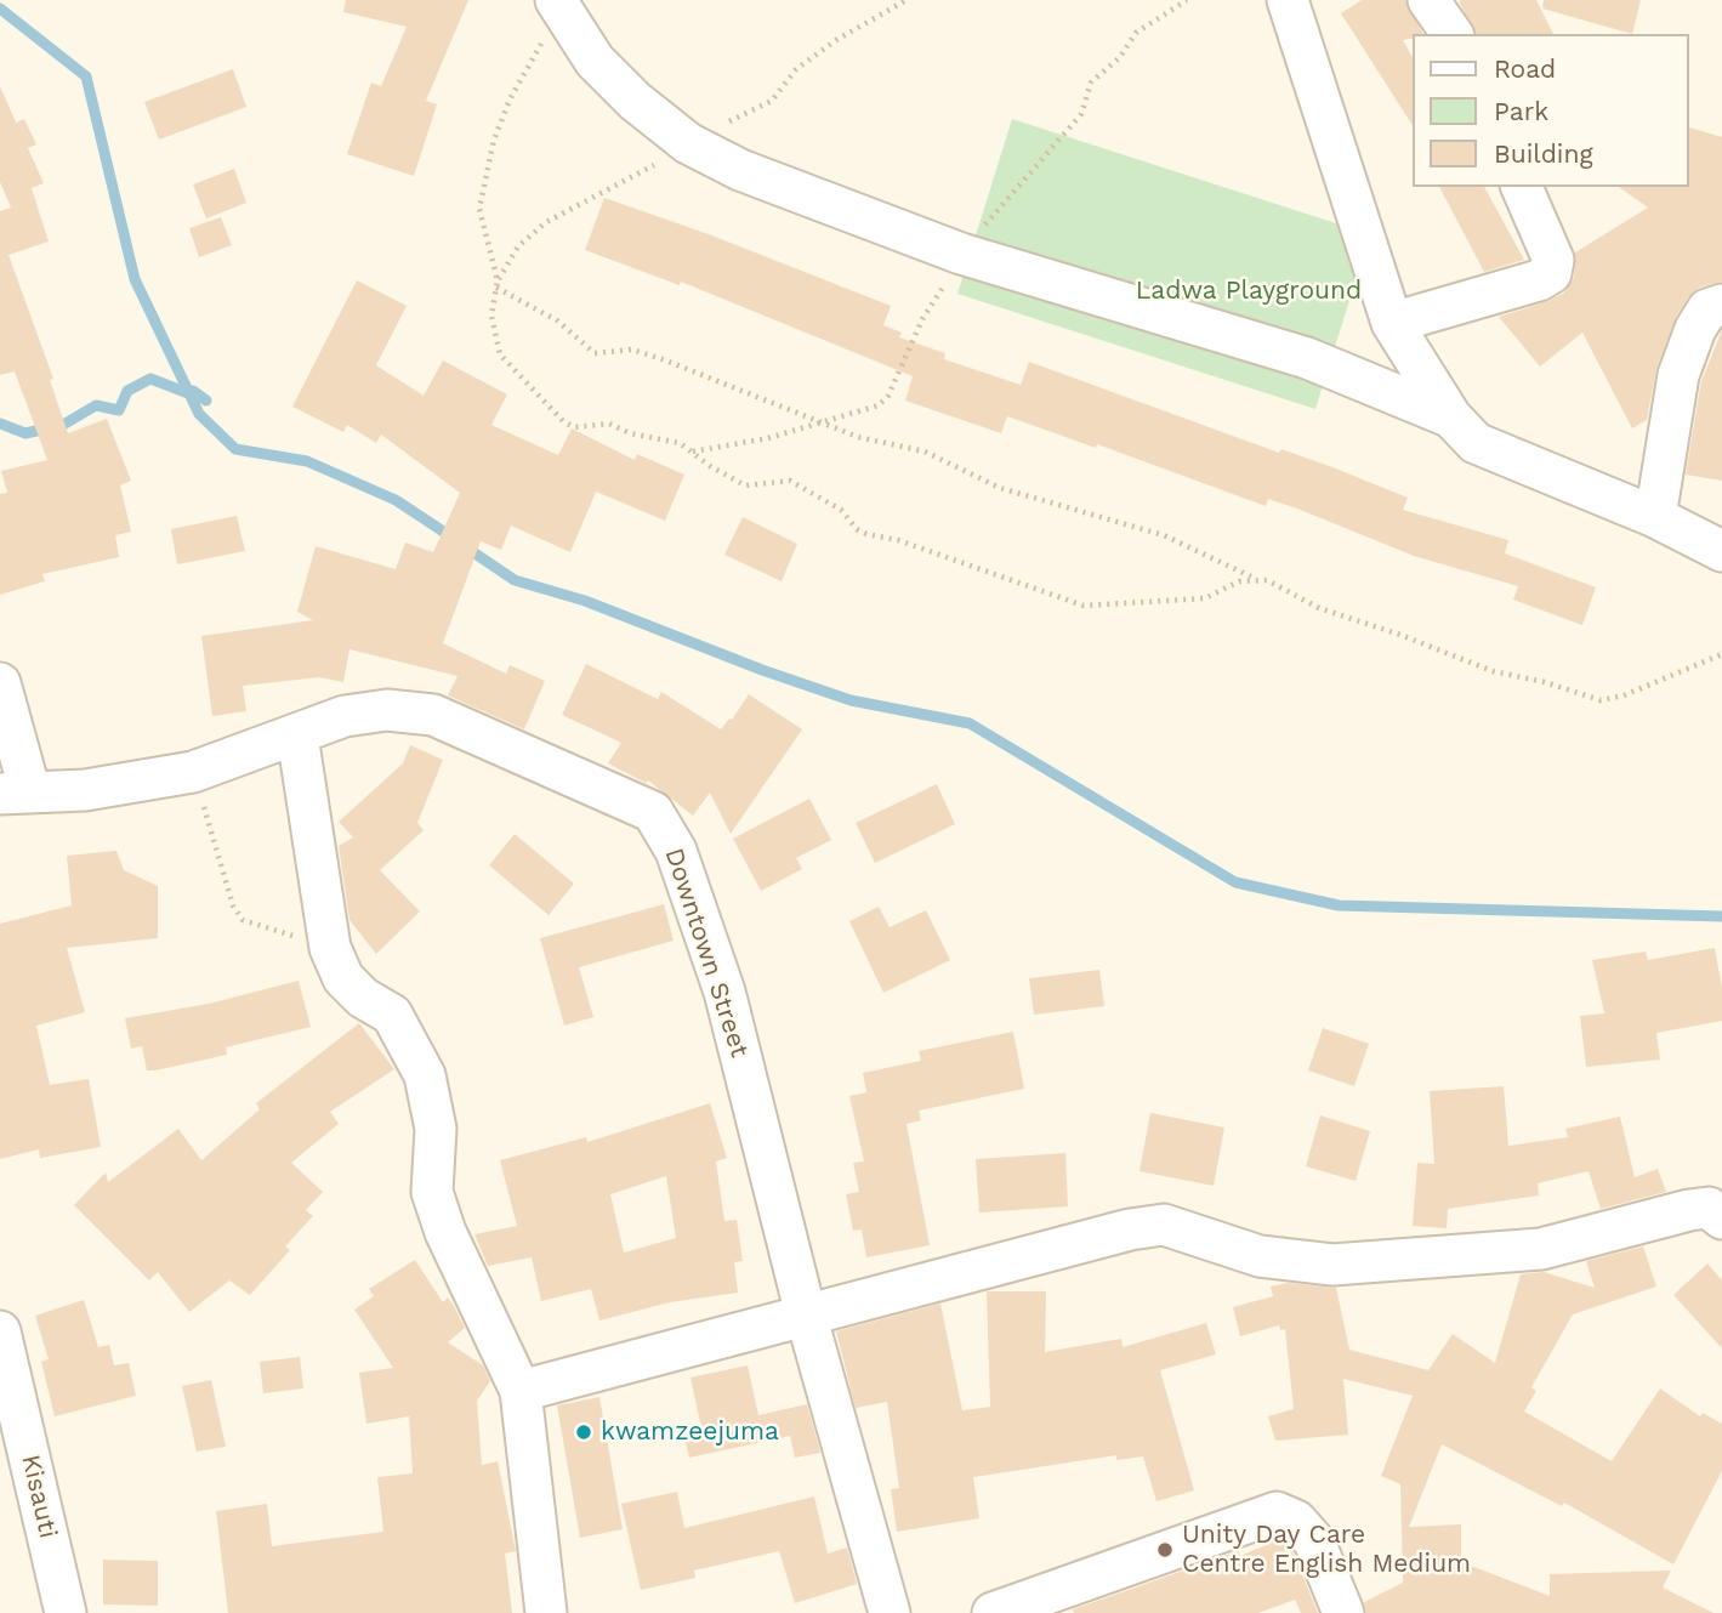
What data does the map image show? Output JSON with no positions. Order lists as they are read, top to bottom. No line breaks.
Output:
{"streets":{"street":["Downtown Street","Kisauti"]},"parks":["Ladwa Playground"],"places":["kwamzeejuma","Unity Day Care Centre English Medium"],"legend":["Road","Park","Building"]}
